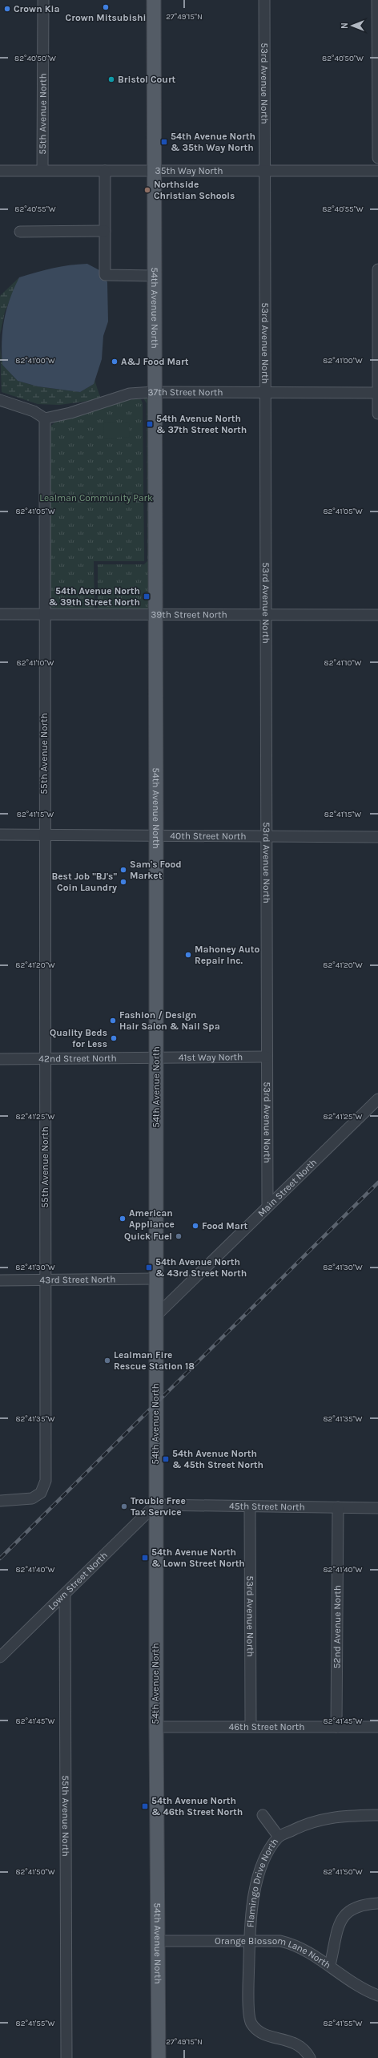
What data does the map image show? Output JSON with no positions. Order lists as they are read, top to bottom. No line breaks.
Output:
{"streets":{"main road":["54th Avenue North"],"street":["53rd Avenue North","55th Avenue North","35th Way North","37th Street North","39th Street North","40th Street North","41st Way North","42nd Street North","Main Street North","43rd Street North","45th Street North","Lown Street North","52nd Avenue North","46th Street North","Flamingo Drive North","Orange Blossom Lane North"]},"crossings":[["53rd Avenue North","35th Way North"],["53rd Avenue North","37th Street North"],["53rd Avenue North","39th Street North"],["53rd Avenue North","40th Street North"],["53rd Avenue North","41st Way North"],["53rd Avenue North","Main Street North"],["53rd Avenue North","45th Street North"],["53rd Avenue North","46th Street North"],["55th Avenue North","35th Way North"],["55th Avenue North","37th Street North"],["55th Avenue North","39th Street North"],["55th Avenue North","40th Street North"],["55th Avenue North","42nd Street North"],["55th Avenue North","43rd Street North"],["55th Avenue North","Lown Street North"],["35th Way North","54th Avenue North"],["54th Avenue North","37th Street North"],["54th Avenue North","39th Street North"],["54th Avenue North","40th Street North"],["54th Avenue North","41st Way North"],["54th Avenue North","42nd Street North"],["54th Avenue North","Main Street North"],["54th Avenue North","43rd Street North"],["54th Avenue North","45th Street North"],["54th Avenue North","Lown Street North"],["54th Avenue North","46th Street North"],["54th Avenue North","Orange Blossom Lane North"],["41st Way North","42nd Street North"],["45th Street North","Lown Street North"],["45th Street North","52nd Avenue North"],["52nd Avenue North","46th Street North"],["Flamingo Drive North","Orange Blossom Lane North"]],"parks":["Lealman Community Park"],"places":{"other":["Crown Mitsubishi","Crown Kia","Bristol Court","Northside Christian Schools","A&J Food Mart","Sam's Food Market","Best Job \"BJ's\" Coin Laundry","Mahoney Auto Repair Inc.","Fashion / Design Hair Salon & Nail Spa","Quality Beds for Less","American Appliance","Food Mart","Quick Fuel","Lealman Fire Rescue Station 18","Trouble Free Tax Service"],"transit":["54th Avenue North & 35th Way North","54th Avenue North & 37th Street North","54th Avenue North & 39th Street North","54th Avenue North & 43rd Street North","54th Avenue North & 45th Street North","54th Avenue North & Lown Street North","54th Avenue North & 46th Street North"]},"north":"left","coordinates":["27°49'15\"N","82°40'50\"W","82°40'55\"W","82°41'00\"W","82°41'05\"W","82°41'10\"W","82°41'15\"W","82°41'20\"W","82°41'25\"W","82°41'30\"W","82°41'35\"W","82°41'40\"W","82°41'45\"W","82°41'50\"W","82°41'55\"W"]}
